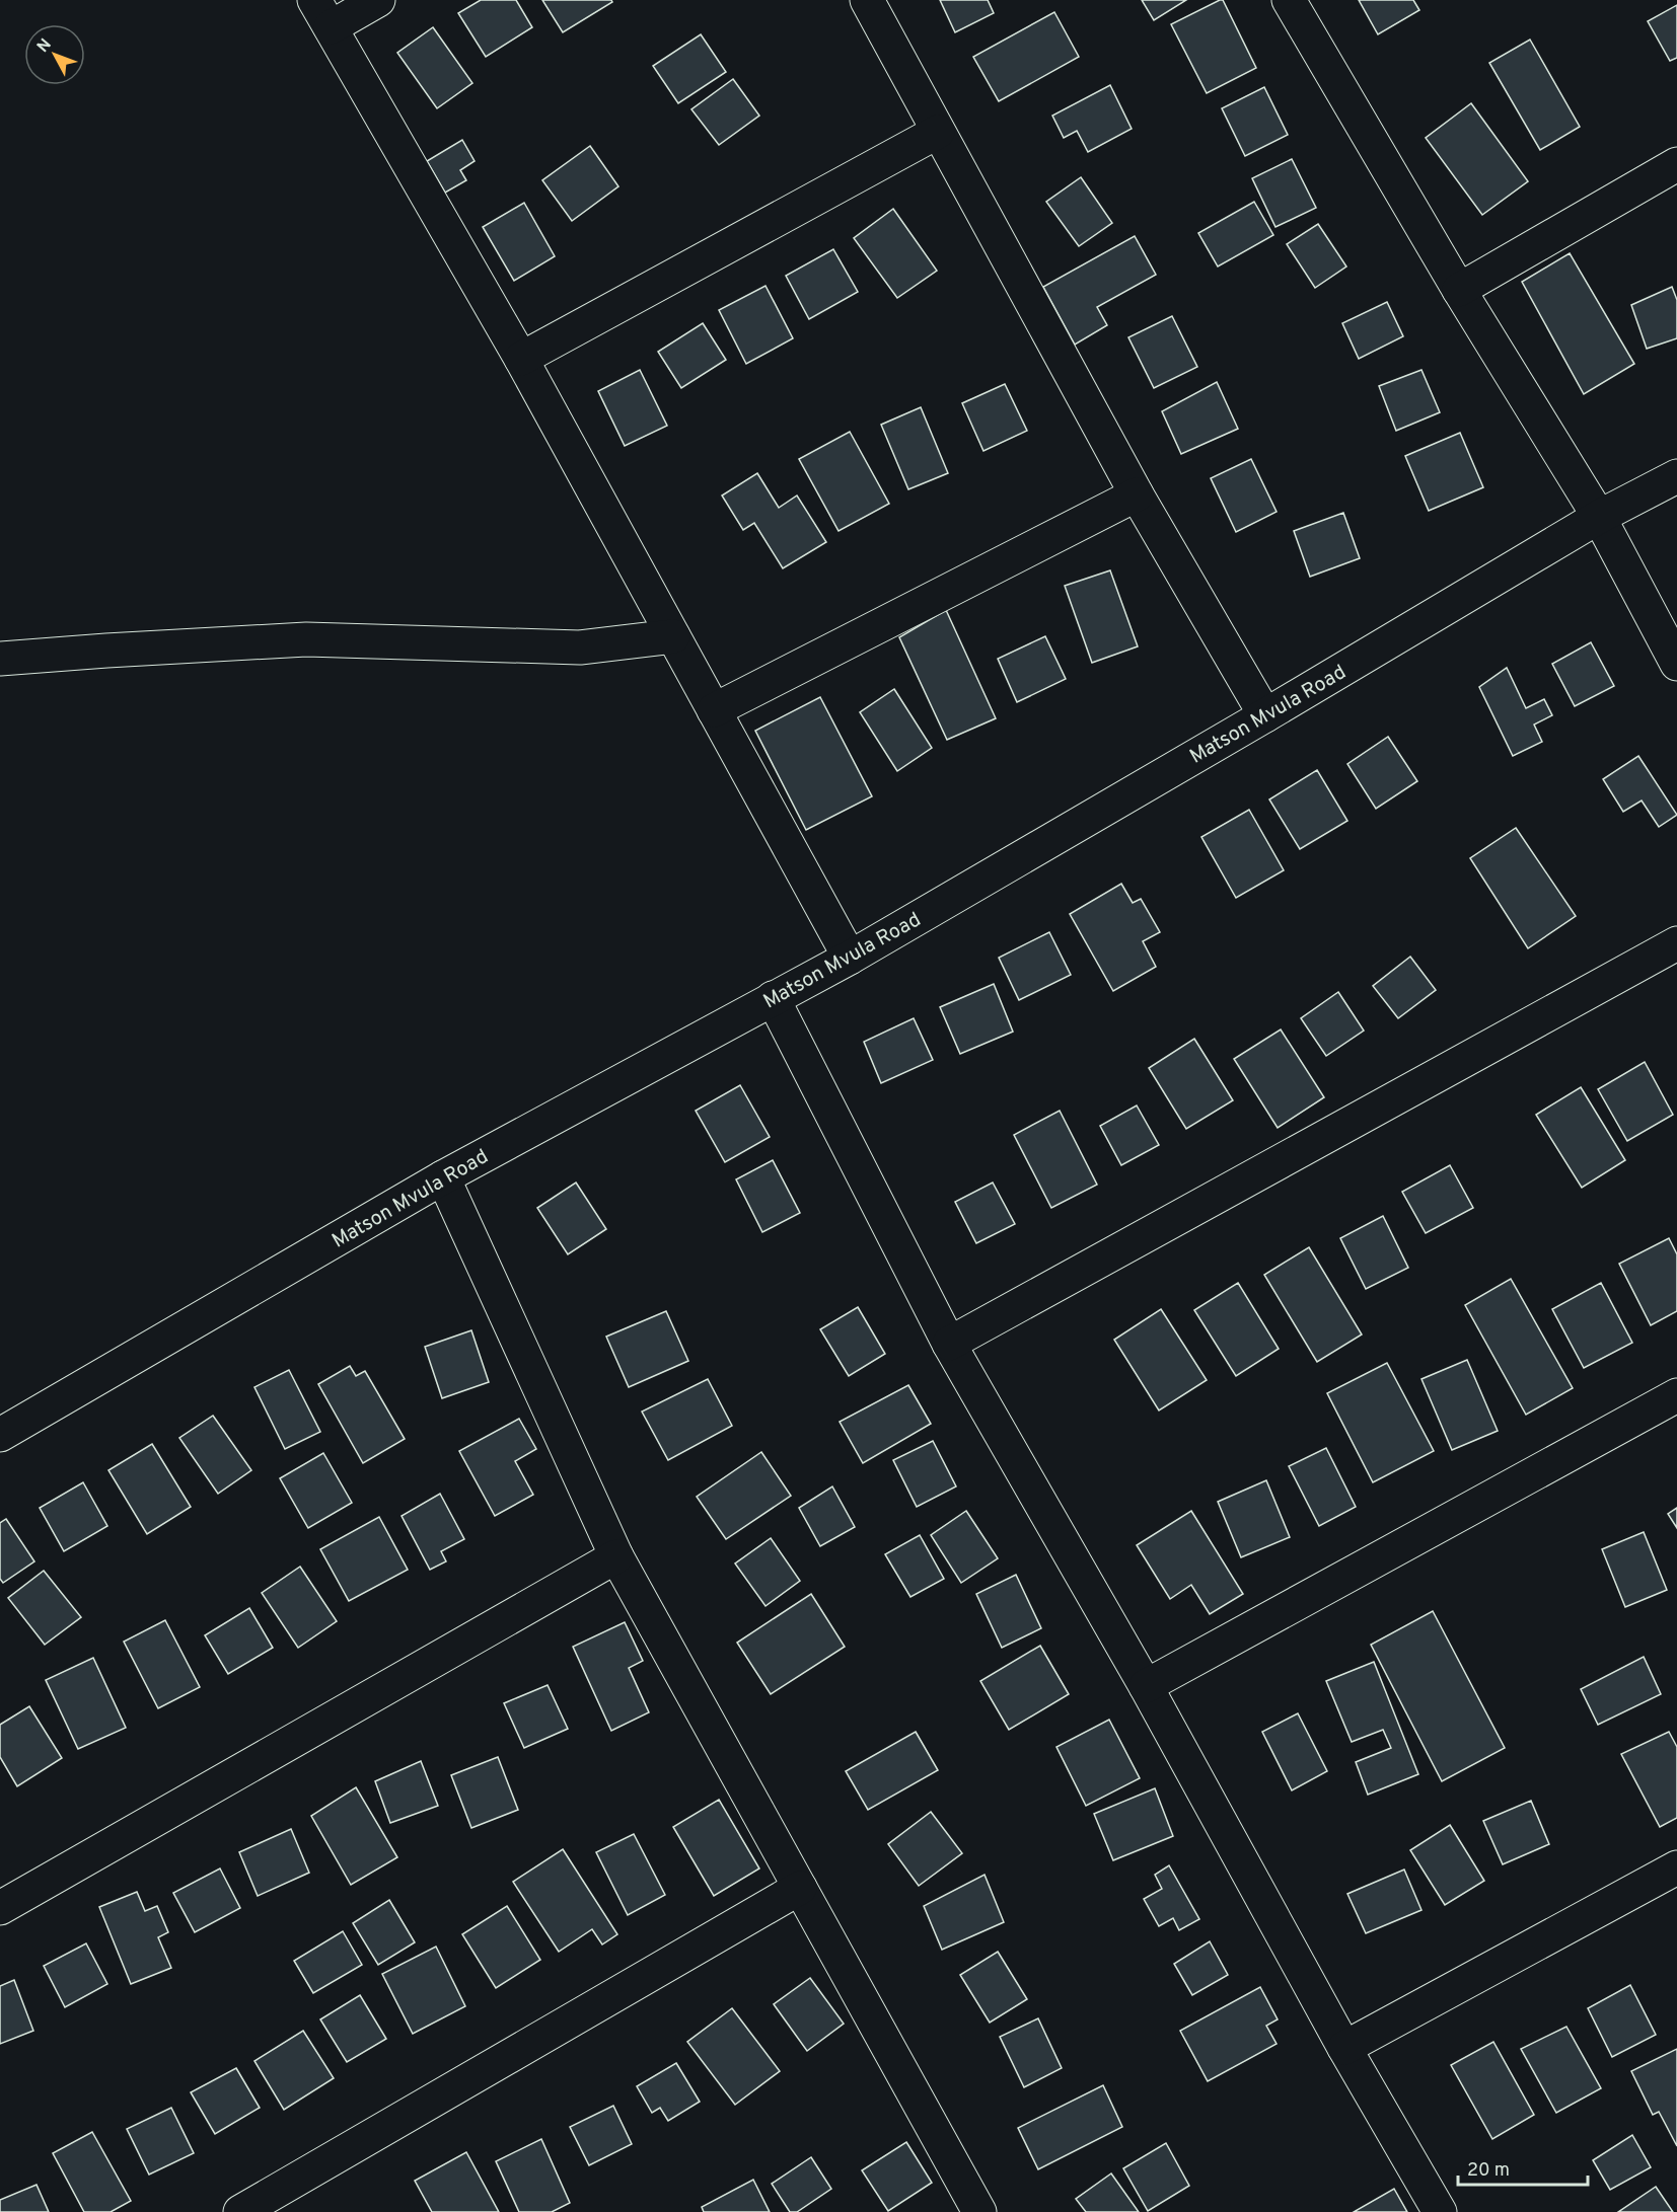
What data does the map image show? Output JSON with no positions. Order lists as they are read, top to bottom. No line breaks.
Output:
{"streets":{"street":["Matson Mvula Road"]},"scale_bar":"20 m","north":"top left"}
